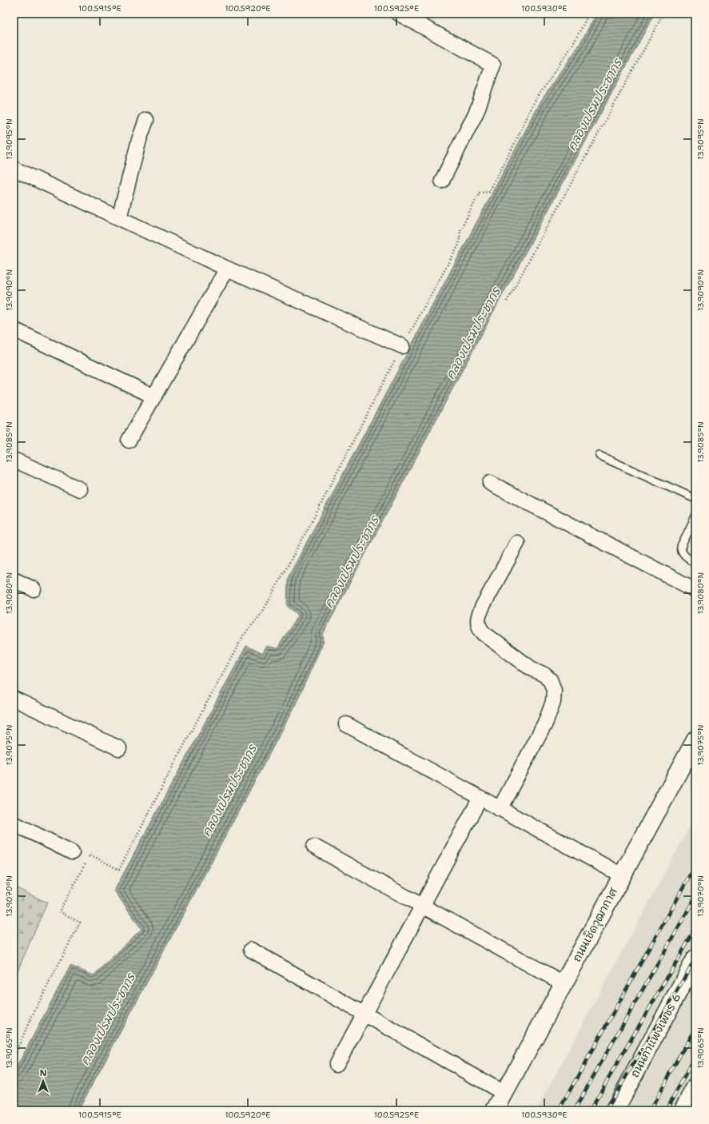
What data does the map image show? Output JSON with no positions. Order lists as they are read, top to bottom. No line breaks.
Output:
{"streets":{"main road":["ถนนเชิดวุฒากาศ","ถนนกำแพงเพชร 6"]},"water":["คลองเปรมประชากร"],"north":"top","coordinates":["100.5915°E","100.5920°E","100.5925°E","100.5930°E","13.9095°N","13.9090°N","13.9085°N","13.9080°N","13.9075°N","13.9070°N","13.9065°N"]}
